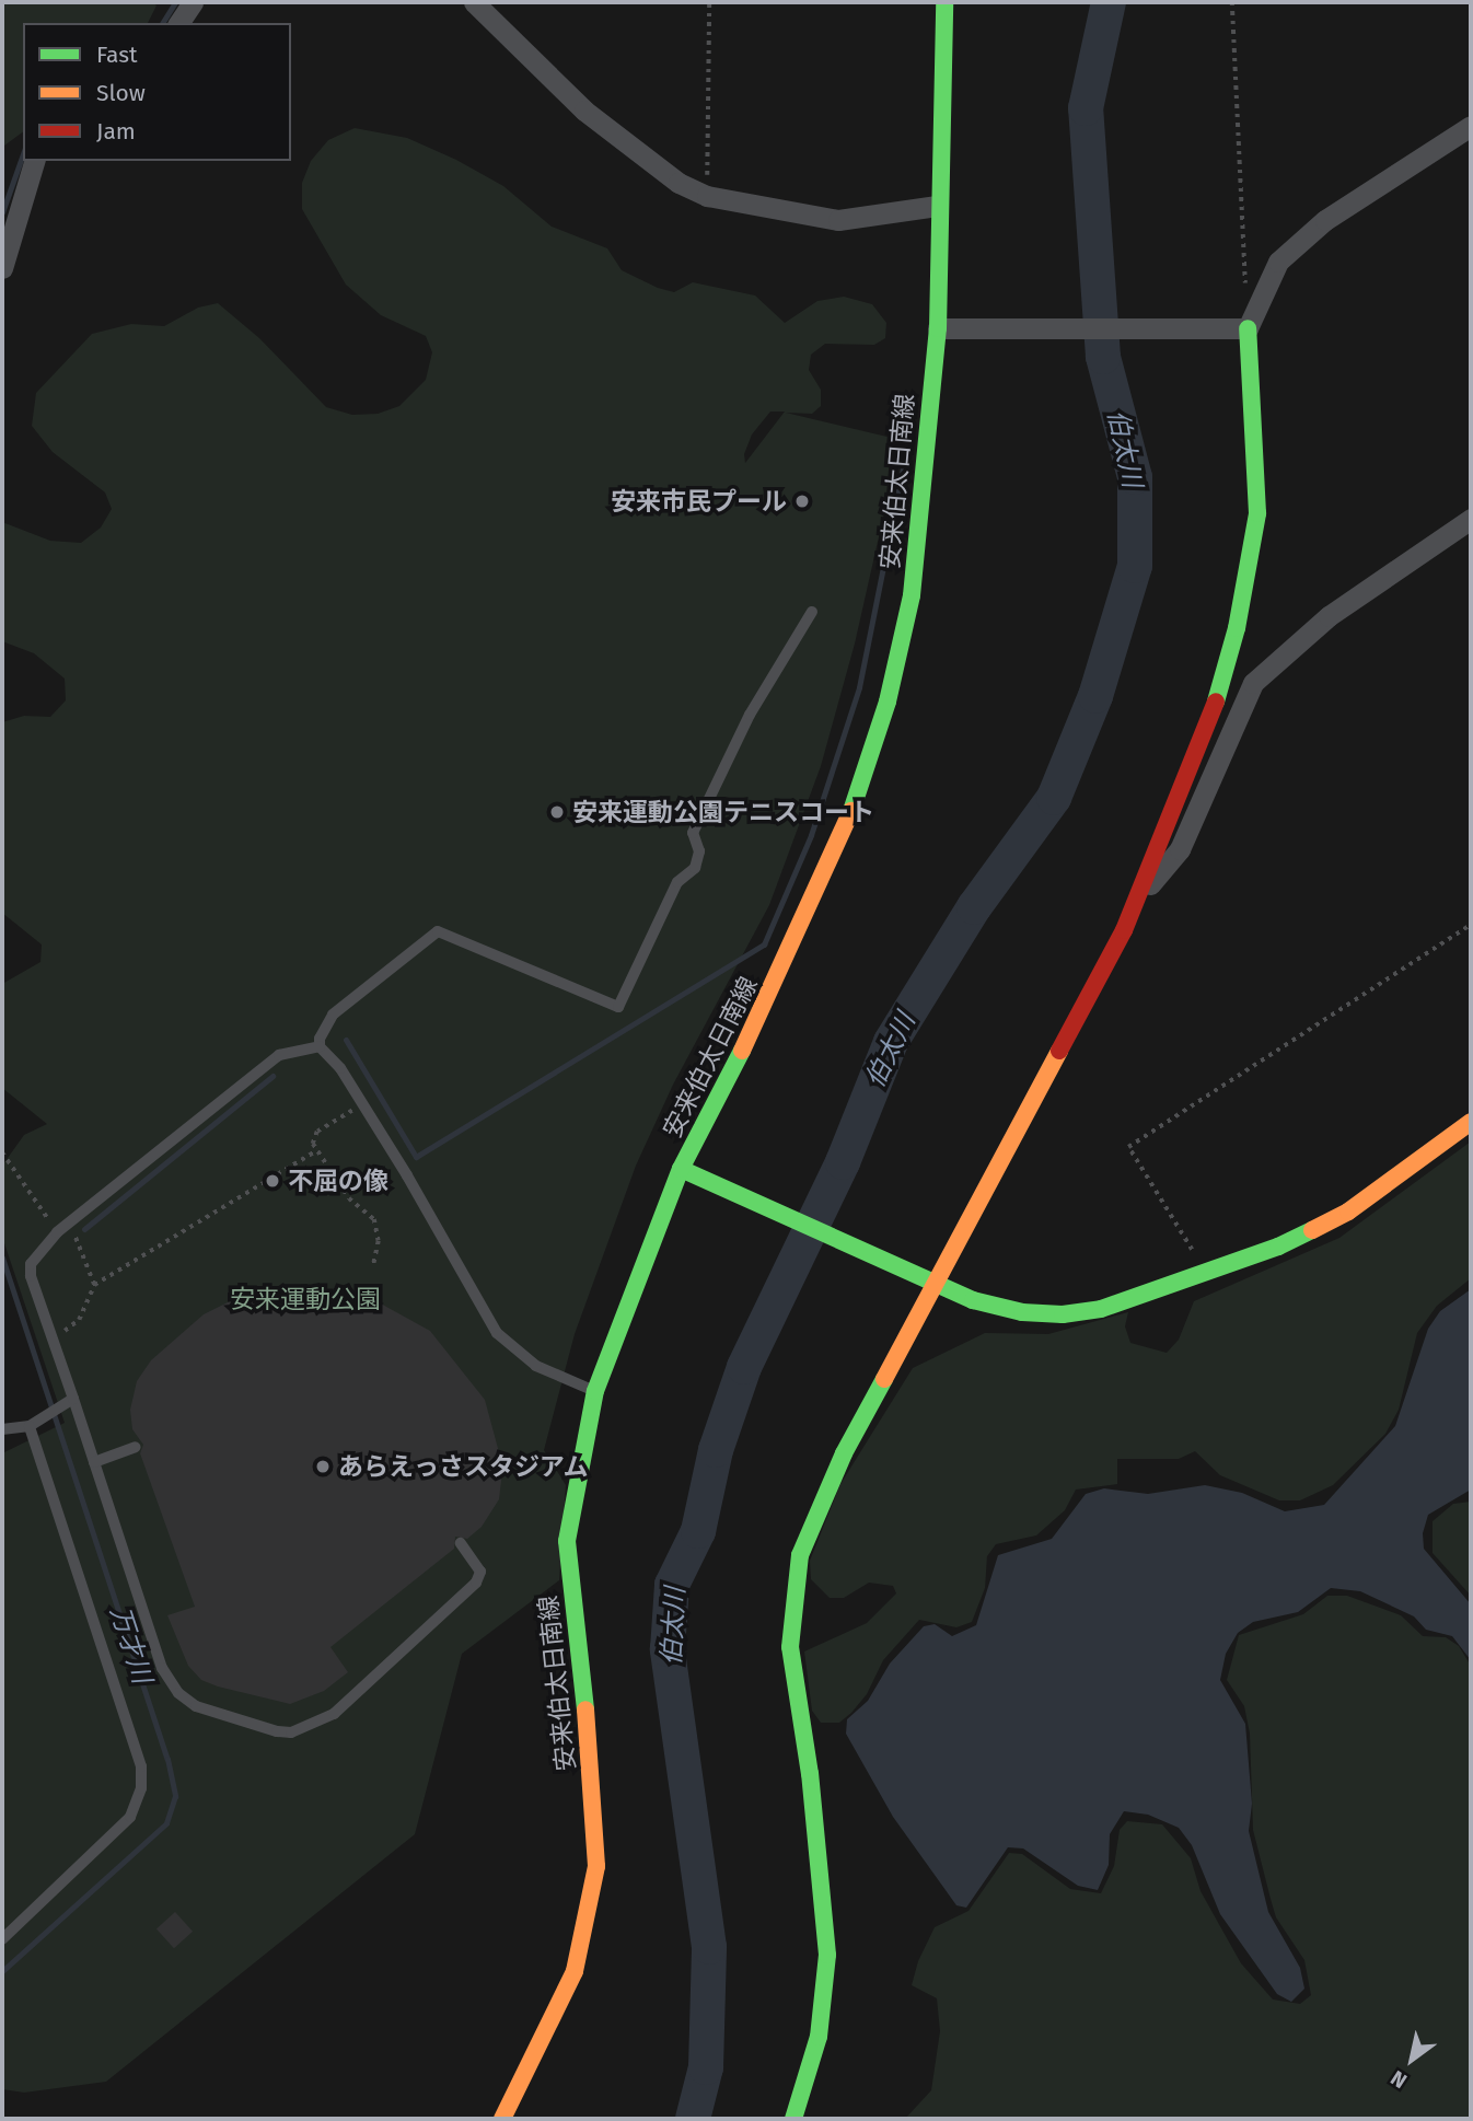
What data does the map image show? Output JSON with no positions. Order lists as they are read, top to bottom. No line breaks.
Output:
{"streets":{"street":["安来伯太日南線"]},"water":["伯太川","万才川"],"parks":["安来運動公園"],"places":["安来市民プール","安来運動公園テニスコート","不屈の像","あらえっさスタジアム"],"legend":["Fast","Slow","Jam"],"north":"bottom left"}
